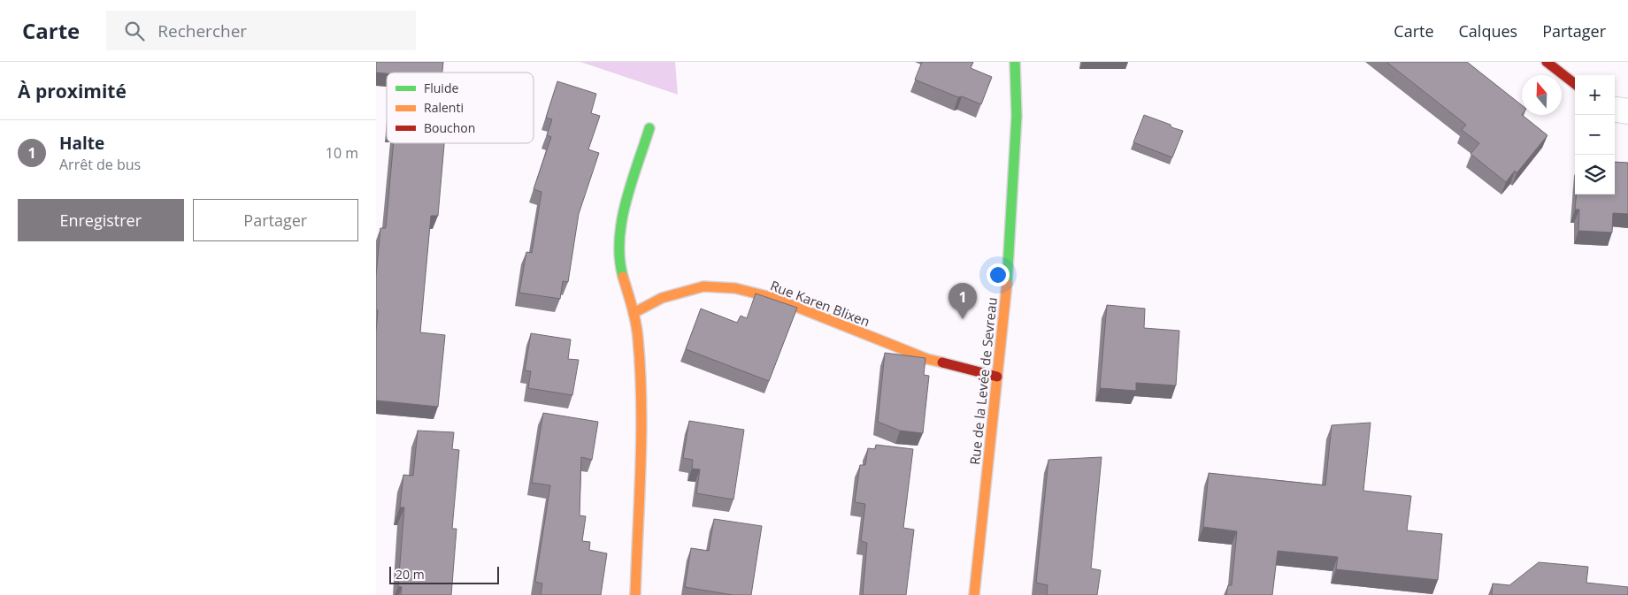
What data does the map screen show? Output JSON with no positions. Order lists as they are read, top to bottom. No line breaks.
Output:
{"streets":{"street":["Rue Karen Blixen","Rue de la Levée de Sevreau"]},"crossings":[["Rue Karen Blixen","Rue de la Levée de Sevreau"]],"legend":["Fluide","Ralenti","Bouchon"],"scale_bar":"20 m","north":"top","page":{"header":"Carte","search":"Rechercher","nav":["Carte","Calques","Partager"],"heading":"À proximité","map_buttons":["+","−"],"list":[{"mark":"1","name":"Halte","note":"Arrêt de bus","value":"10 m"}],"buttons":["Enregistrer","Partager"],"pins":"1","scale":"20 m"}}
